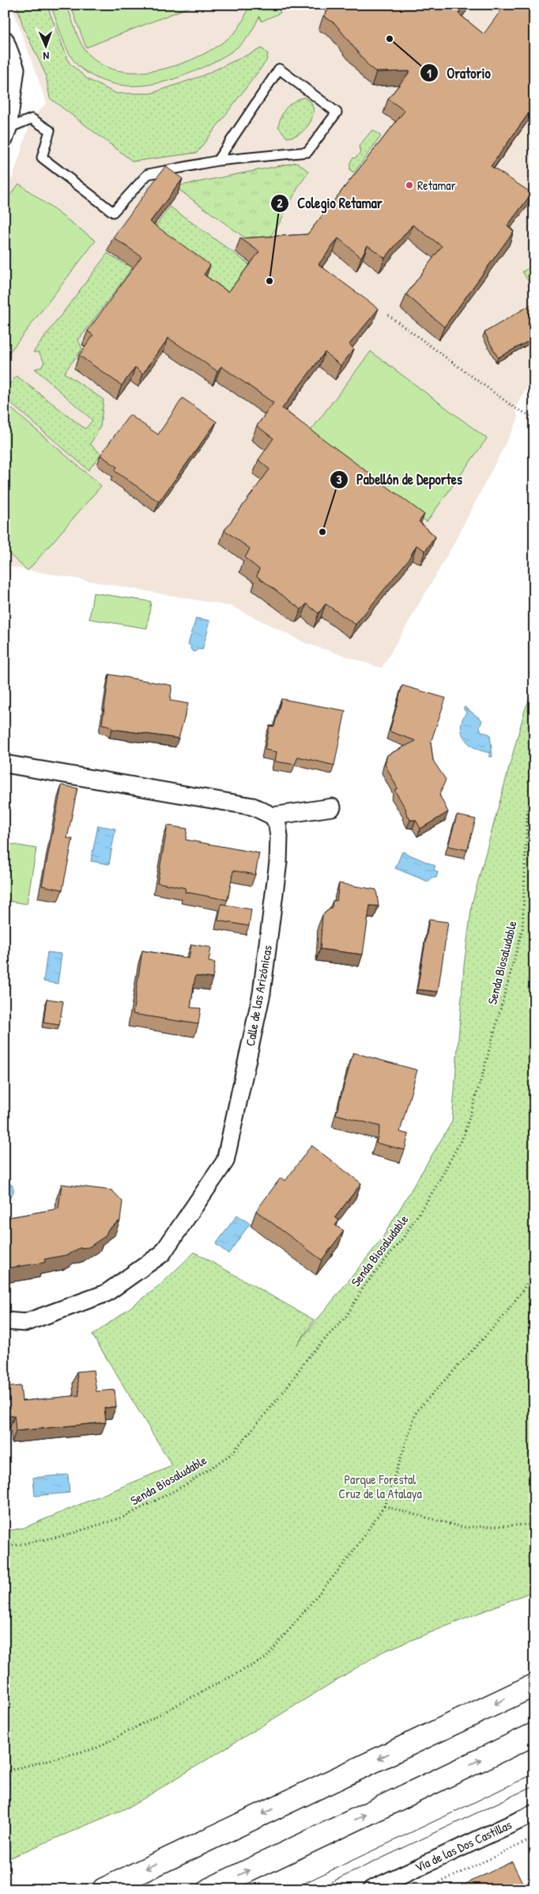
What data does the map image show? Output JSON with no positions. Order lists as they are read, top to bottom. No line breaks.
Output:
{"streets":{"street":["Calle de las Arizónicas","Vía de las Dos Castillas"],"path":["Senda Biosaludable"]},"parks":["Parque Forestal Cruz de la Atalaya"],"places":["Oratorio","Retamar","Colegio Retamar","Pabellón de Deportes"],"north":"bottom"}
